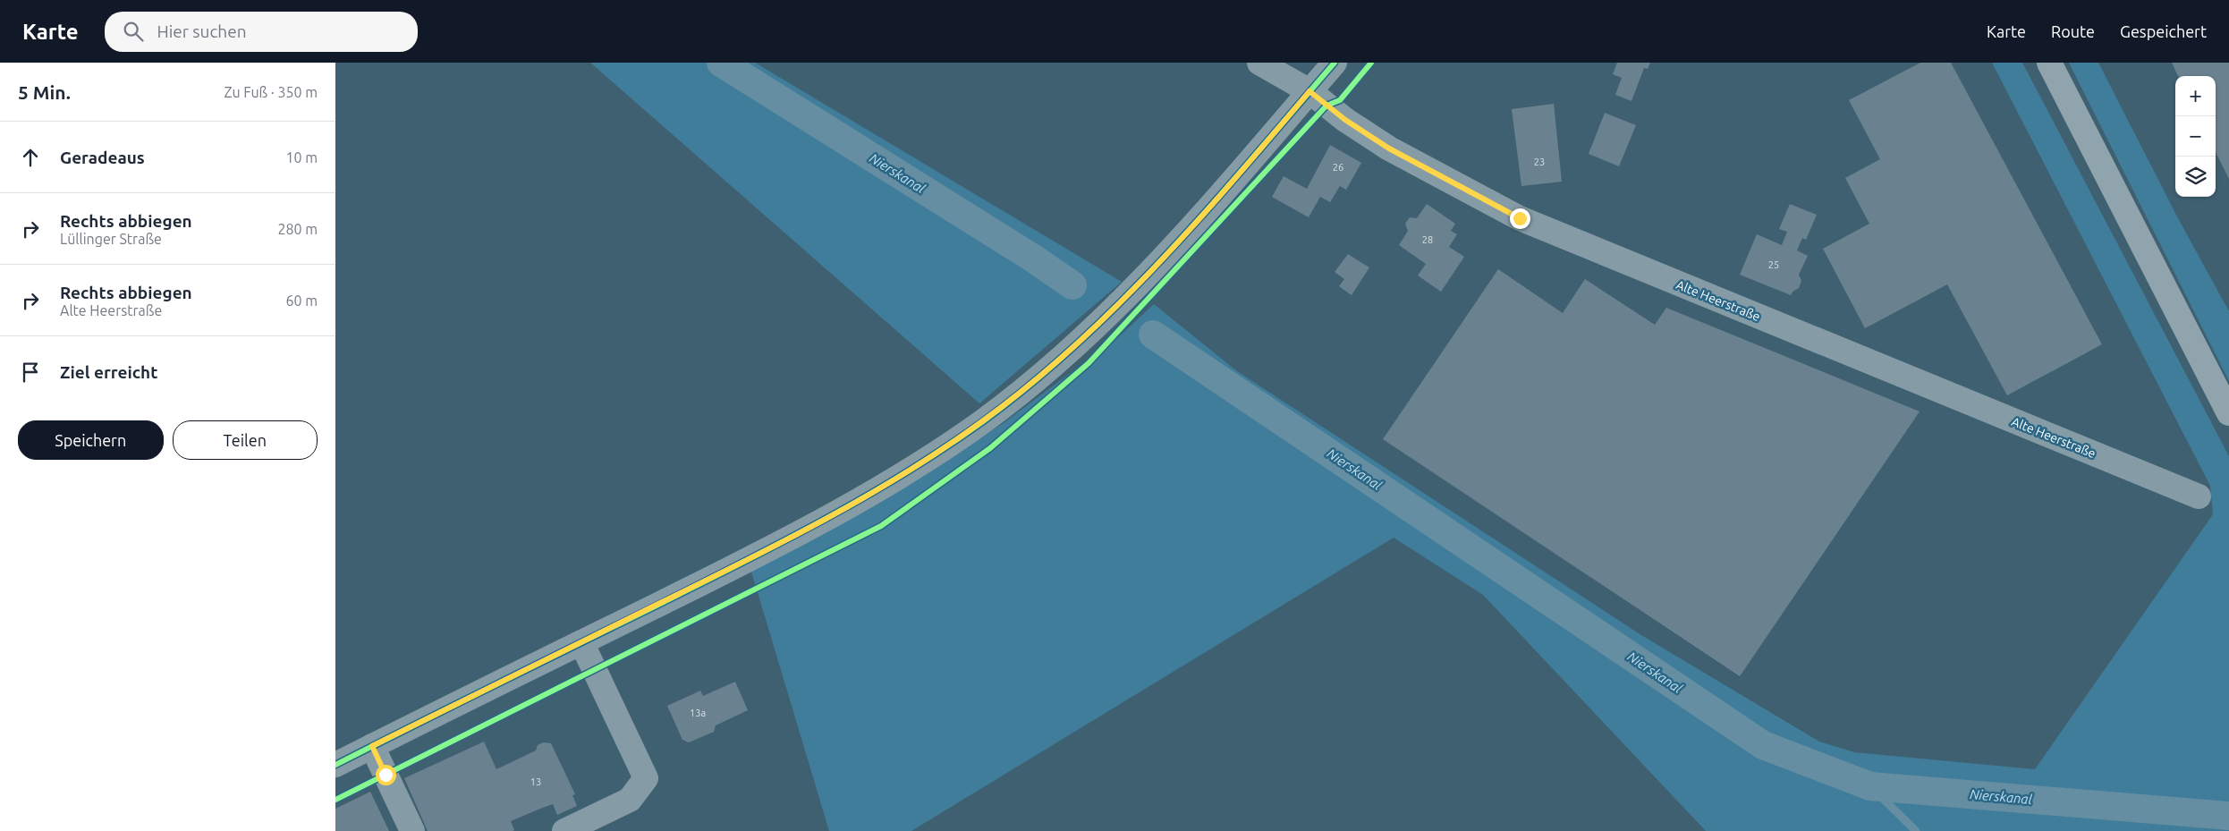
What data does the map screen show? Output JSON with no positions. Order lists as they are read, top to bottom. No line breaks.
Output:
{"streets":{"street":["Alte Heerstraße"]},"water":["Nierskanal"],"house_numbers":["23","26","28","25","13a","13"],"page":{"header":"Karte","search":"Hier suchen","nav":["Karte","Route","Gespeichert"],"heading":["5 Min.","Zu Fuß · 350 m"],"map_buttons":["+","−"],"list":[["Geradeaus","10 m"],["Rechts abbiegen","Lüllinger Straße","280 m"],["Rechts abbiegen","Alte Heerstraße","60 m"],"Ziel erreicht"],"buttons":["Speichern","Teilen"]}}
